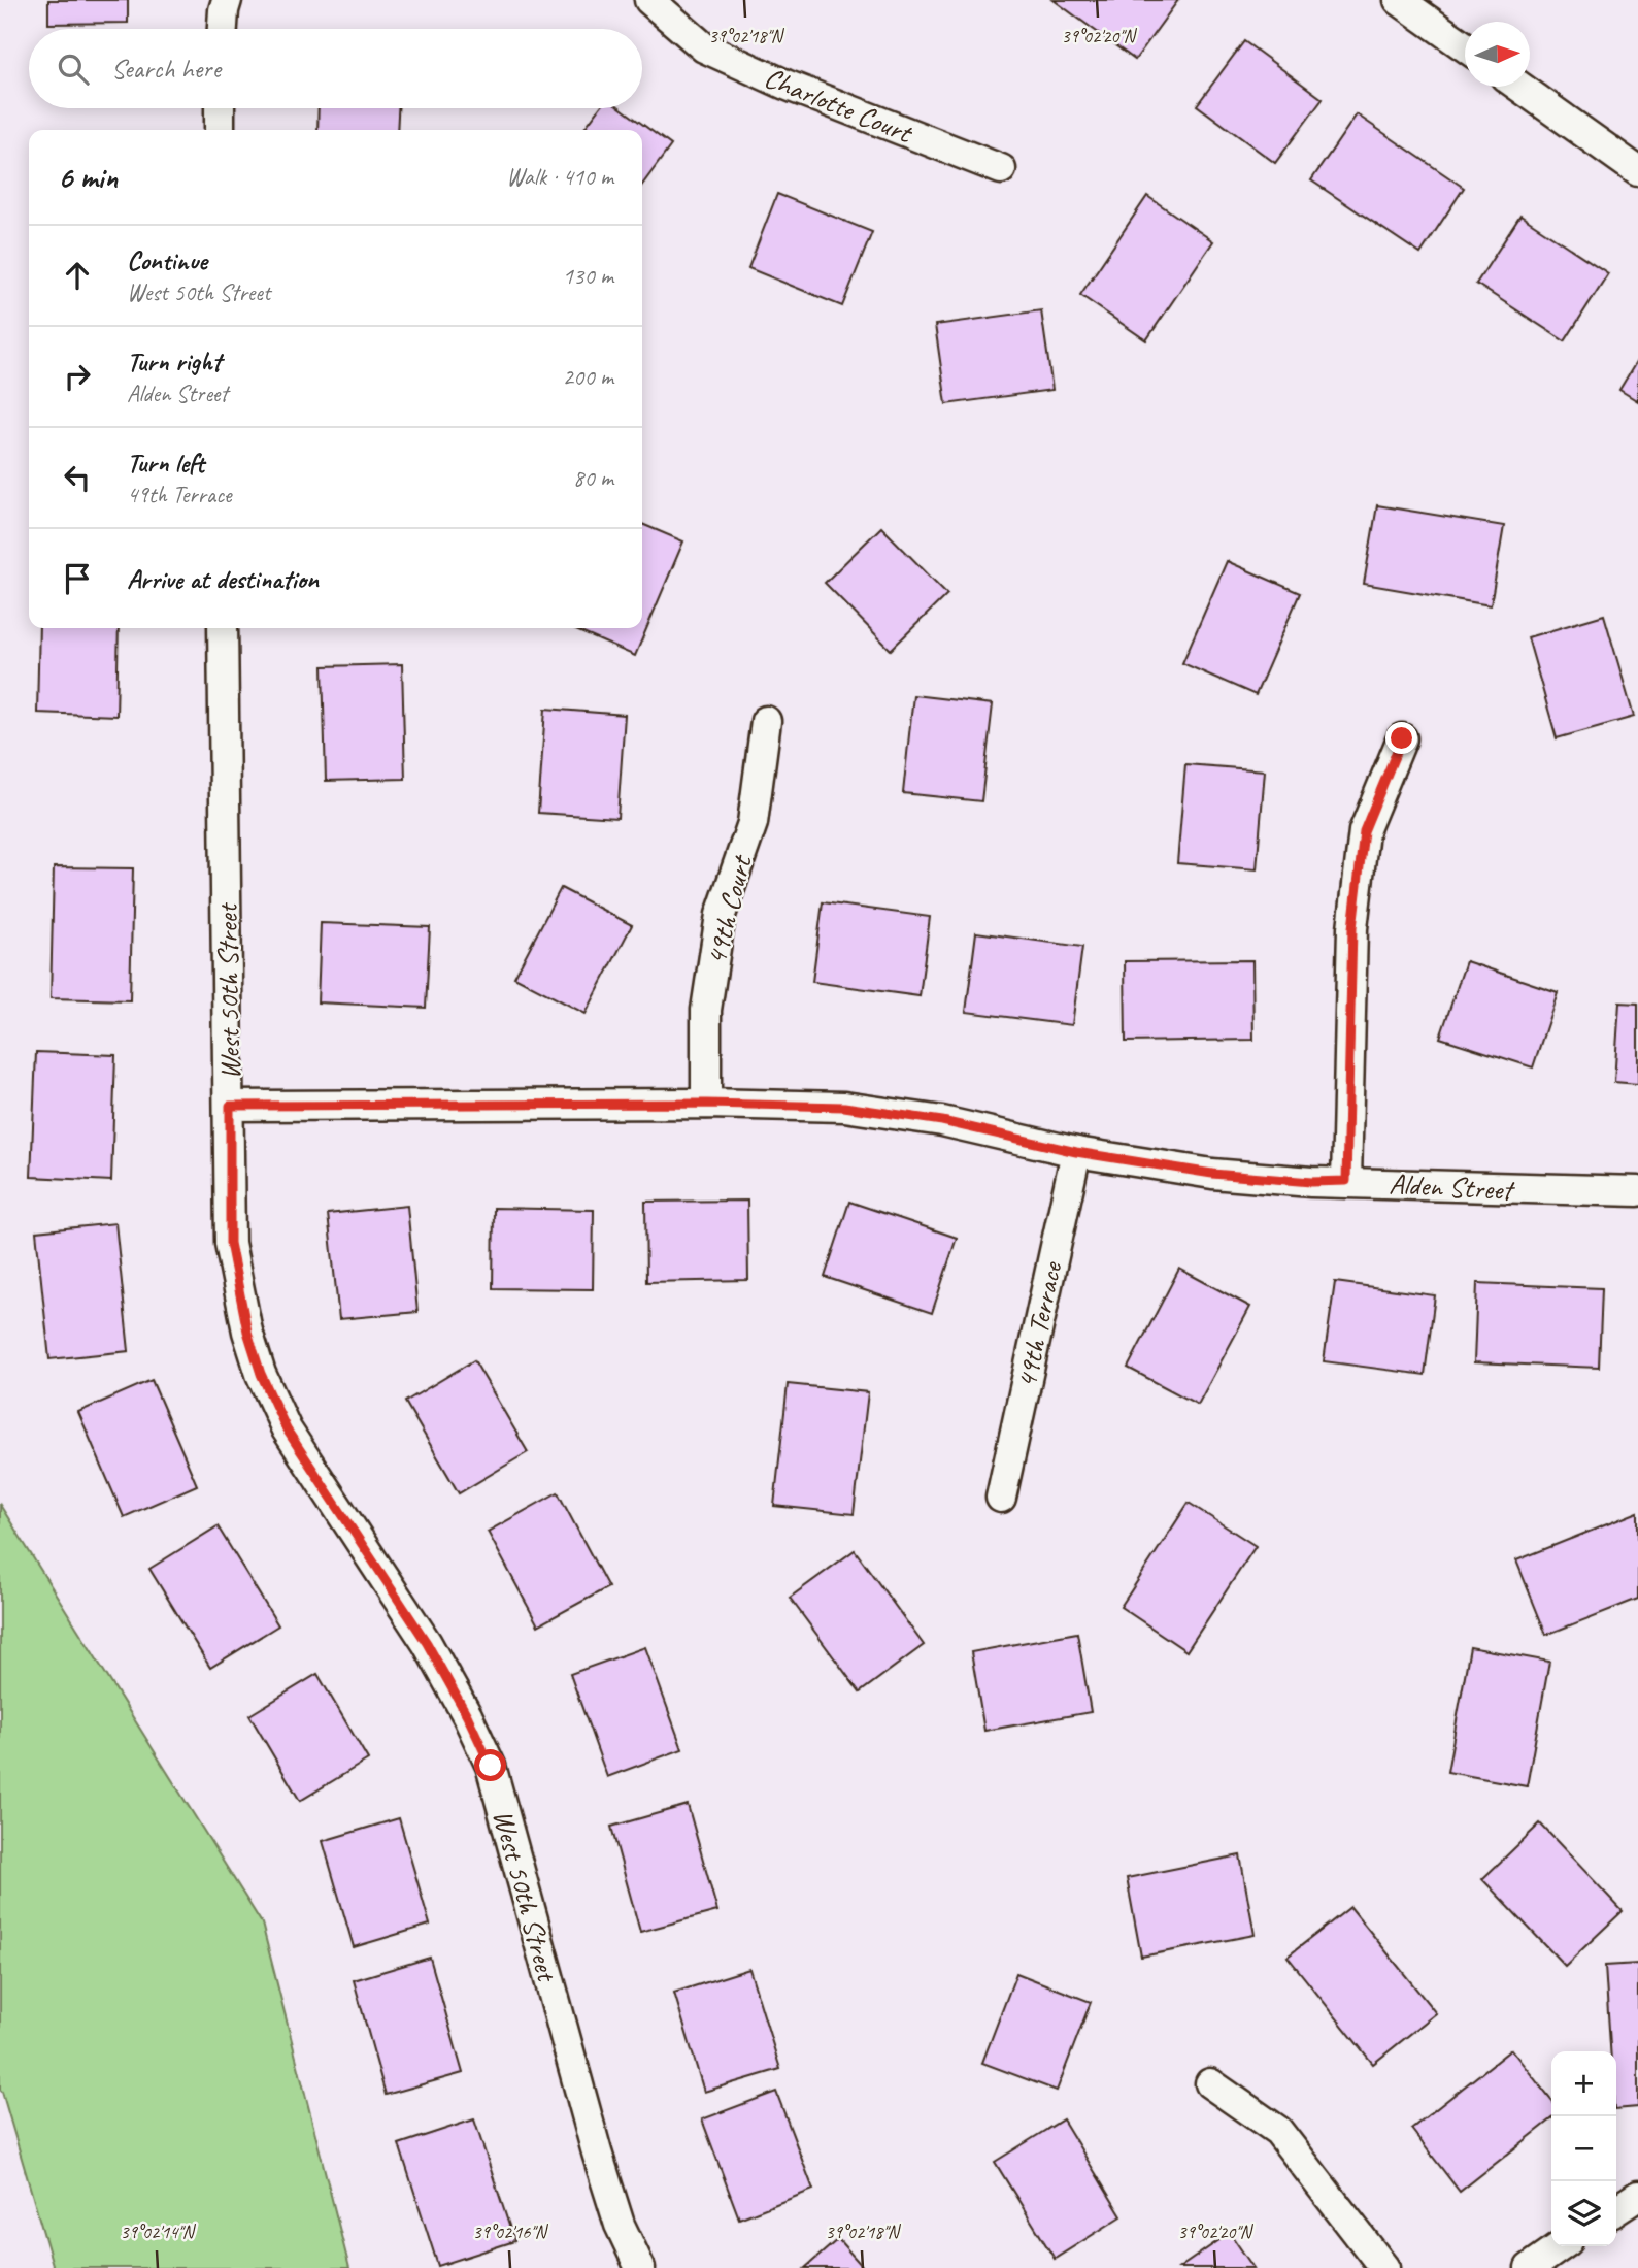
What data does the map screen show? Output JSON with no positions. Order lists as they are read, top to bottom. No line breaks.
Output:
{"streets":{"street":["Charlotte Court","49th Court","West 50th Street","Alden Street","49th Terrace"]},"crossings":[["49th Court","Alden Street"],["West 50th Street","Alden Street"],["Alden Street","49th Terrace"]],"north":"right","page":{"search":"Search here","heading":["6 min","Walk · 410 m"],"list":[["Continue","West 50th Street","130 m"],["Turn right","Alden Street","200 m"],["Turn left","49th Terrace","80 m"],"Arrive at destination"],"map_buttons":["+","−"]},"coordinates":["39°02'18\"N","39°02'20\"N","39°02'14\"N","39°02'16\"N"]}
